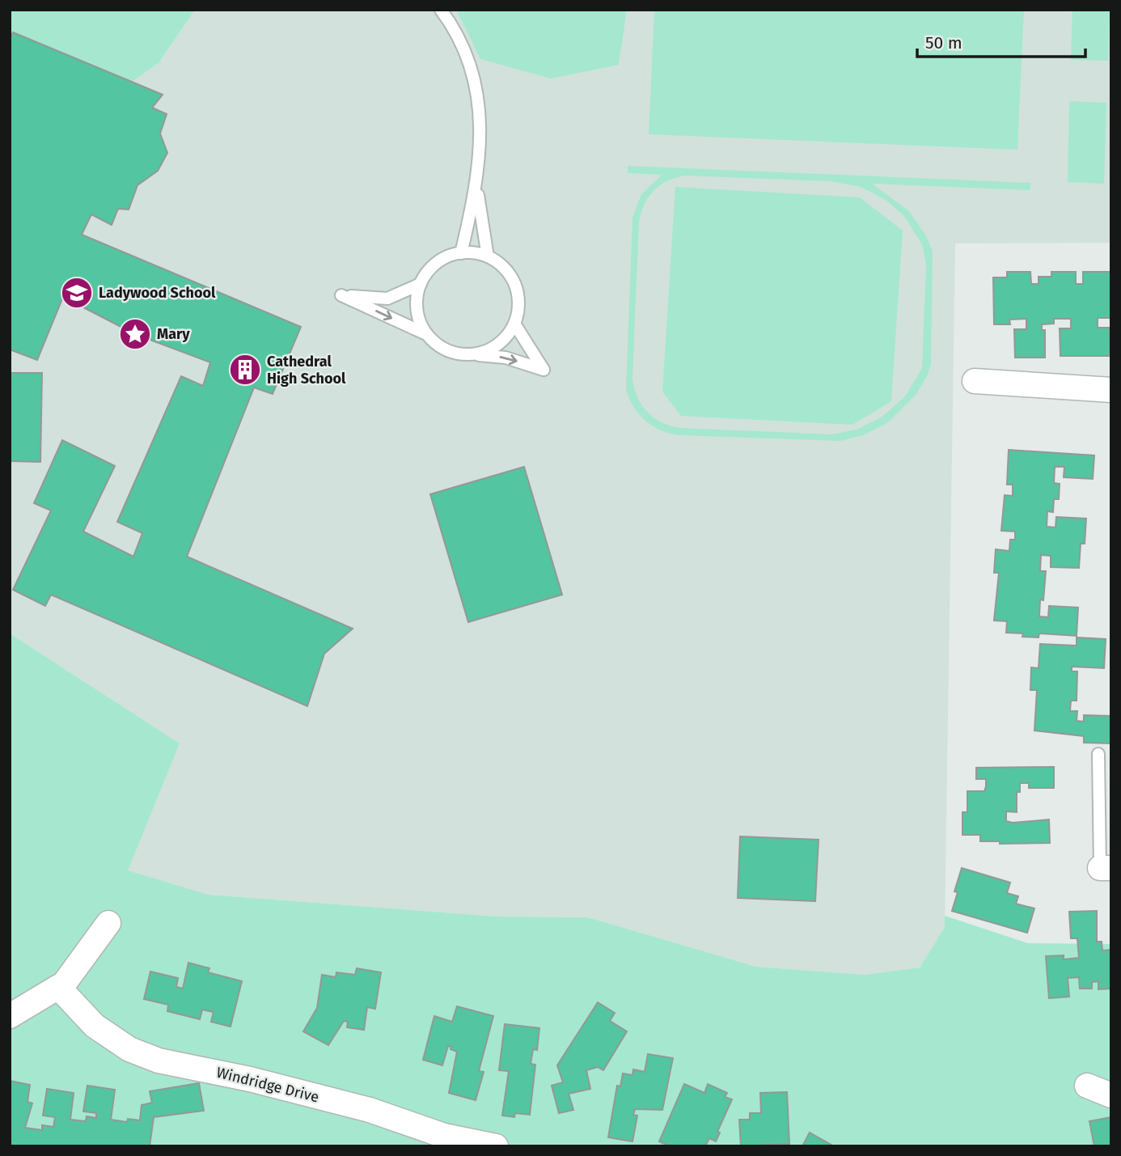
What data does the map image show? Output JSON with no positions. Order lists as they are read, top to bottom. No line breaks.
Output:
{"streets":{"street":["Windridge Drive"]},"places":{"school or university":["Ladywood School"],"place":["Mary"],"building":["Cathedral High School"]},"scale_bar":"50 m"}
